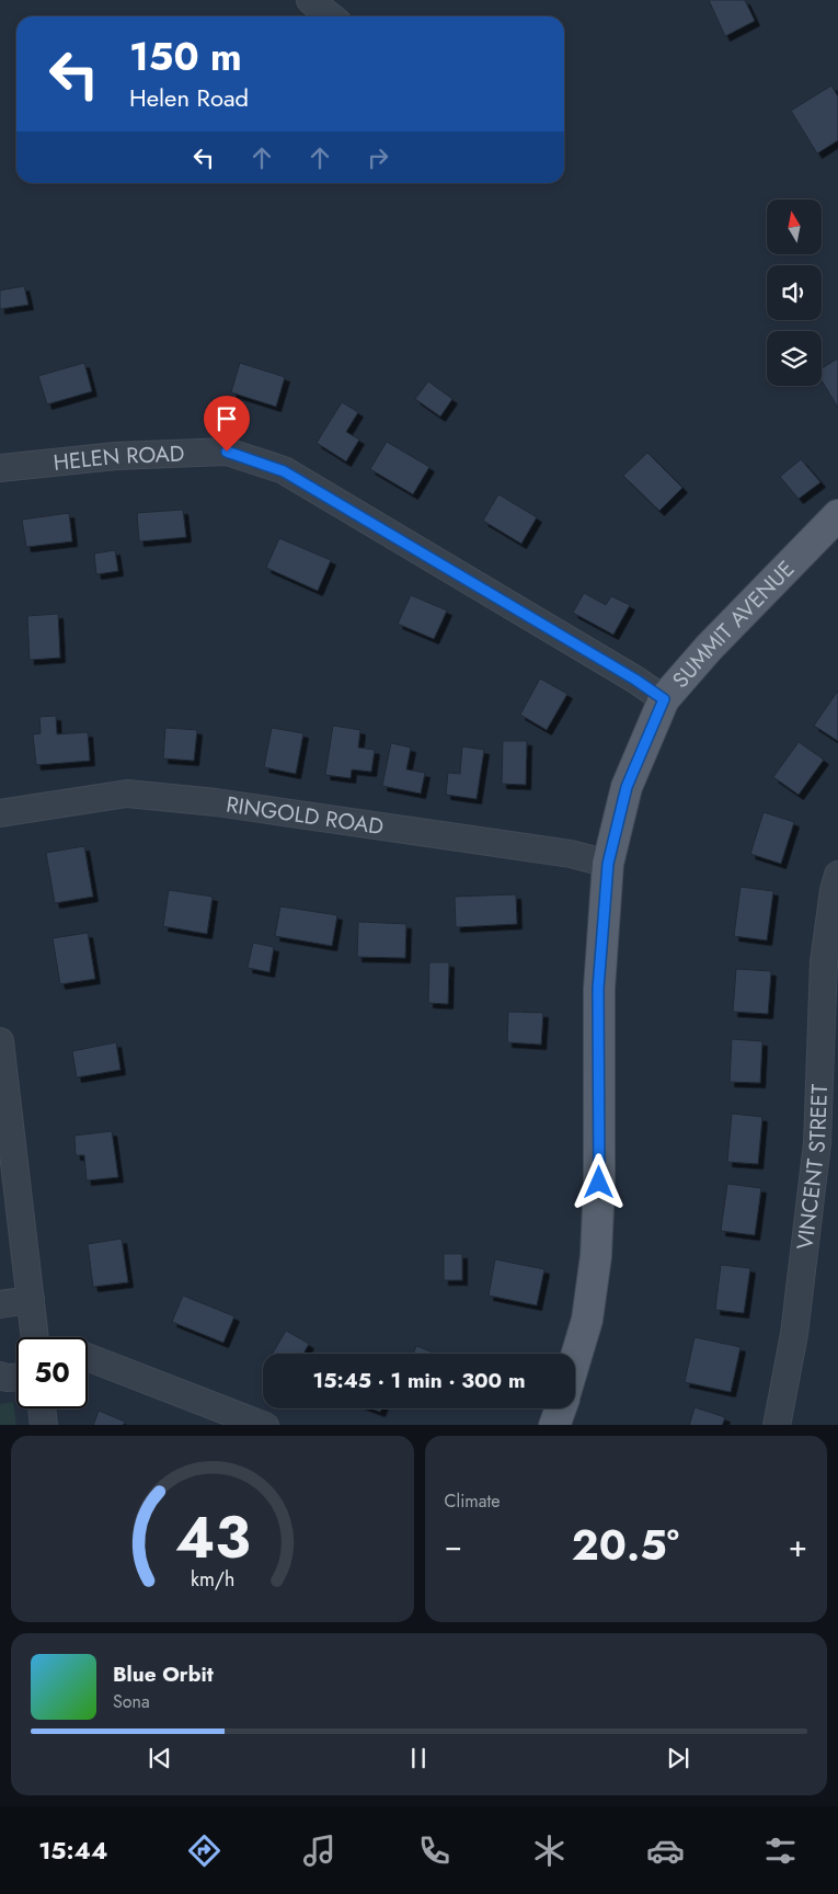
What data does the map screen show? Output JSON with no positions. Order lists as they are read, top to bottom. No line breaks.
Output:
{"streets":{"main road":["SUMMIT AVENUE"],"street":["HELEN ROAD","RINGOLD ROAD","VINCENT STREET"]},"crossings":[["HELEN ROAD","SUMMIT AVENUE"],["SUMMIT AVENUE","RINGOLD ROAD"]],"north":"top","page":{"turn":["150 m","Helen Road"],"limit":"50","trip":"15:45 · 1 min · 300 m","tile":"Climate","heat":["−","20.5°","+"],"song":["Blue Orbit","Sona"],"tabs":"15:44","gauge":["43","km/h"]}}
